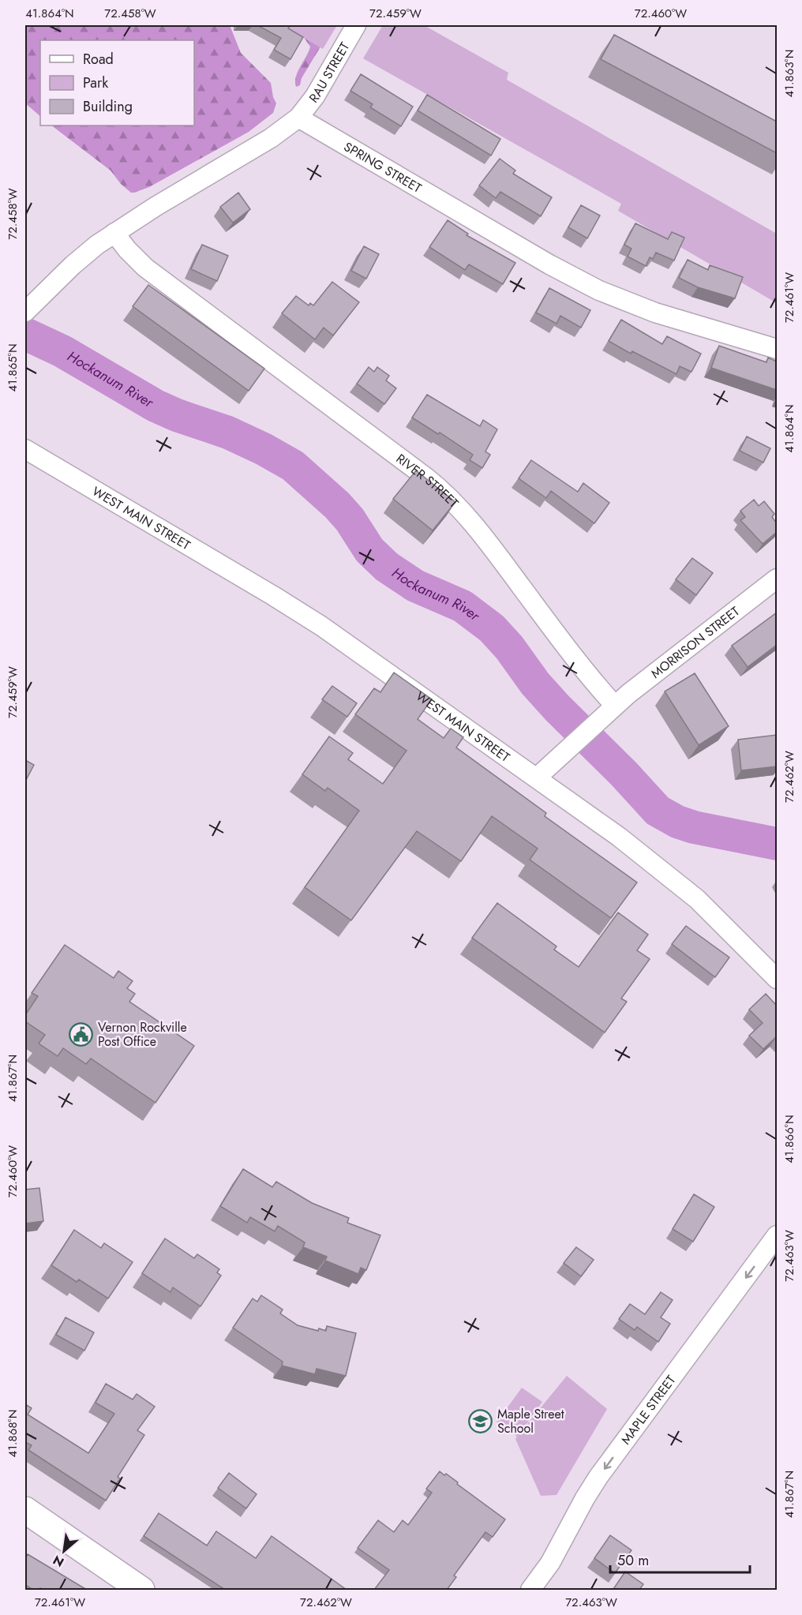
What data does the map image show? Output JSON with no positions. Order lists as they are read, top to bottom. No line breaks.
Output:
{"streets":{"street":["RAU STREET","SPRING STREET","RIVER STREET","WEST MAIN STREET","MORRISON STREET","MAPLE STREET"]},"crossings":[["RAU STREET","SPRING STREET"],["RIVER STREET","MORRISON STREET"]],"one_way":["MAPLE STREET"],"water":["Hockanum River"],"places":{"public building":["Vernon Rockville Post Office"],"school or university":["Maple Street School"]},"legend":["Road","Park","Building"],"scale_bar":"50 m","north":"bottom left","coordinates":["41.864°N","72.458°W","72.459°W","72.460°W","41.863°N","72.461°W","41.865°N","72.462°W","41.867°N","41.866°N","72.463°W","41.868°N"]}
